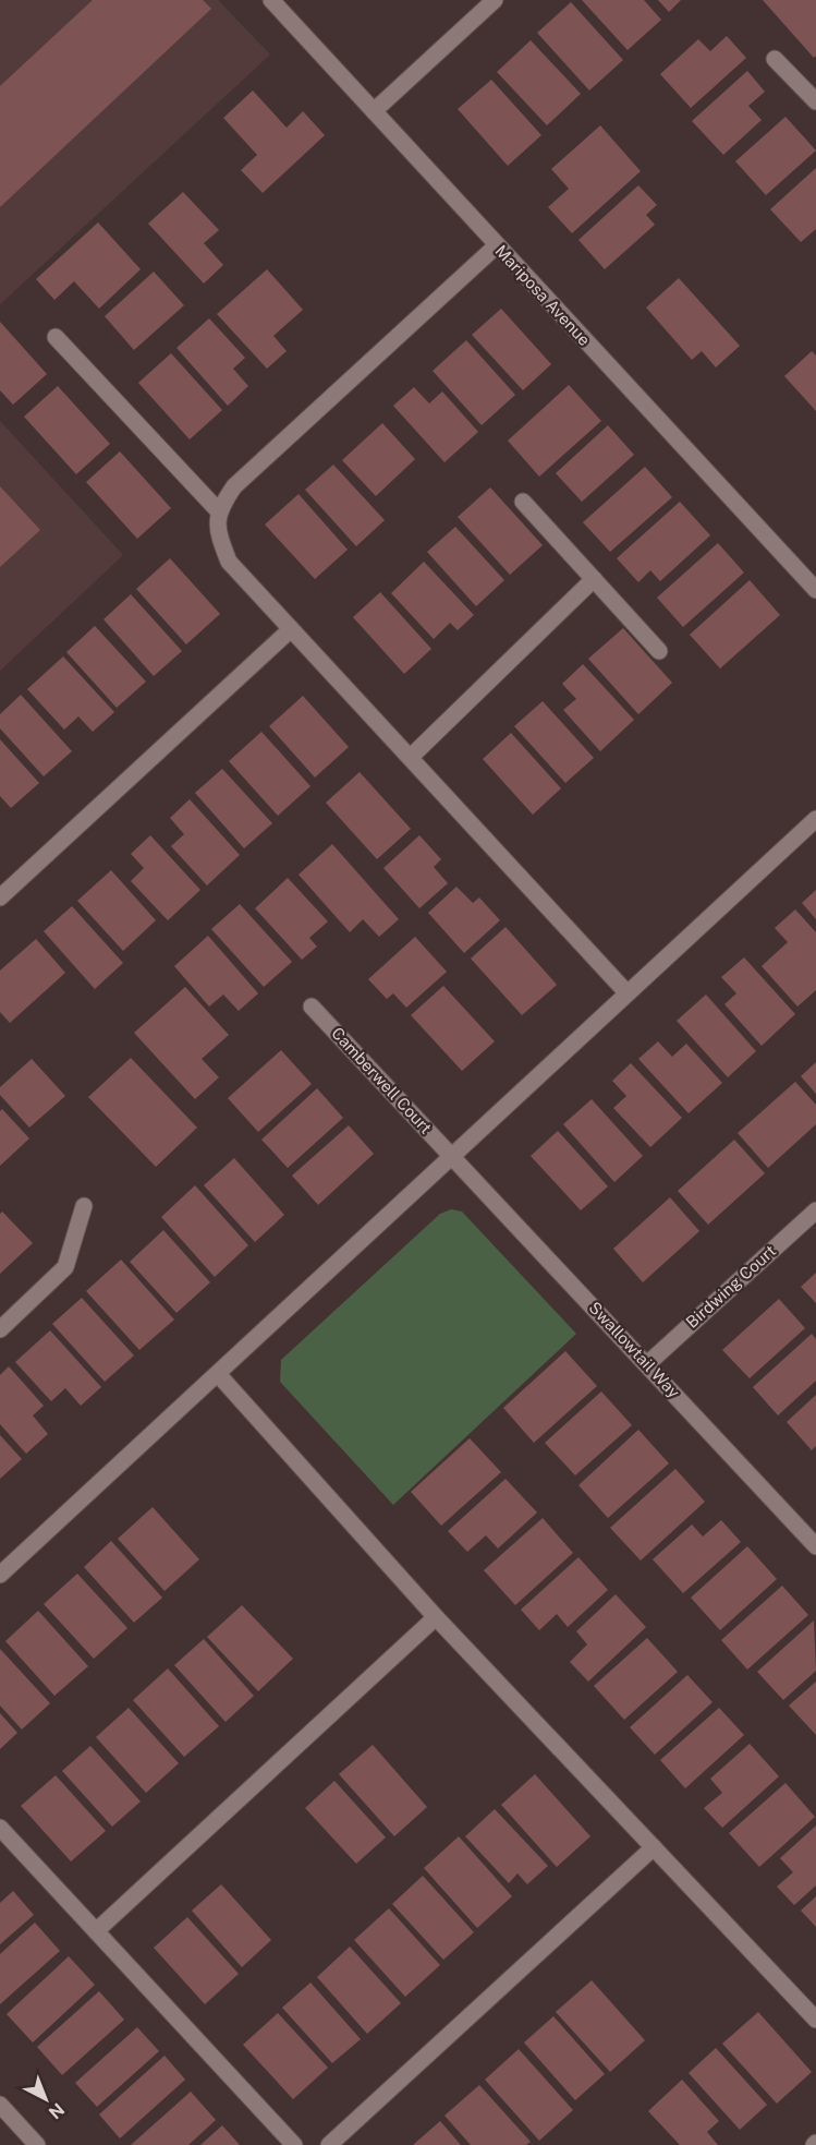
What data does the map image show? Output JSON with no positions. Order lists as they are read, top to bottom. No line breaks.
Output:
{"streets":{"street":["Mariposa Avenue","Camberwell Court","Birdwing Court","Swallowtail Way"]},"crossings":[["Camberwell Court","Swallowtail Way"],["Birdwing Court","Swallowtail Way"]],"north":"bottom right"}
